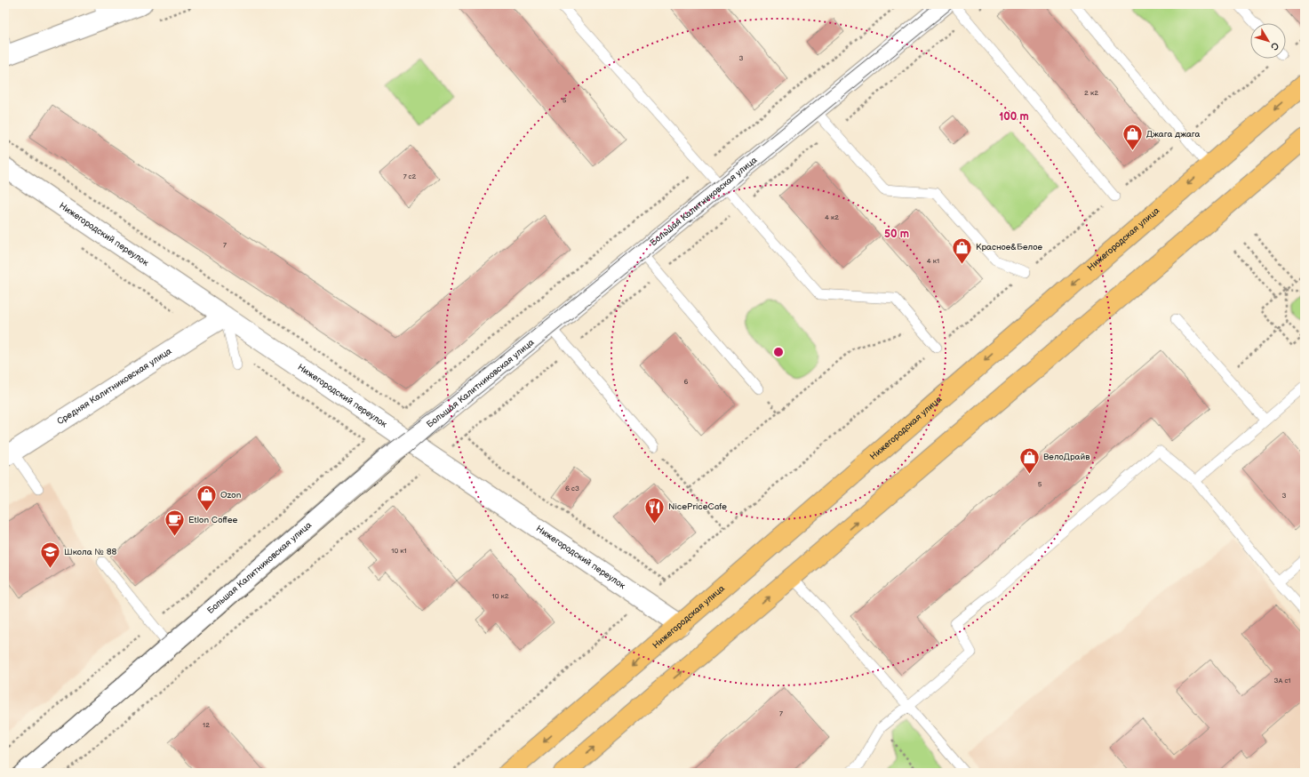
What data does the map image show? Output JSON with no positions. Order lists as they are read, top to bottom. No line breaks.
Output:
{"streets":{"main road":["Нижегородская улица"],"street":["Большая Калитниковская улица","Нижегородский переулок","Средняя Калитниковская улица"]},"crossings":[["Большая Калитниковская улица","Нижегородский переулок"],["Нижегородский переулок","Нижегородская улица"],["Нижегородский переулок","Средняя Калитниковская улица"]],"places":{"shop":["Джага джага","Красное&Белое","ВелоДрайв","Ozon"],"restaurant":["NicePriceCafe"],"cafe":["Etlon Coffee"],"school or university":["Школа № 88"]},"house_numbers":["3","2 к2","5","7 с2","4 к2","7","4 к1","6","5","6 с3","3","10 к1","10 к2","3А с1","7","12"],"north":"bottom right","rings":["100 m","50 m"]}
